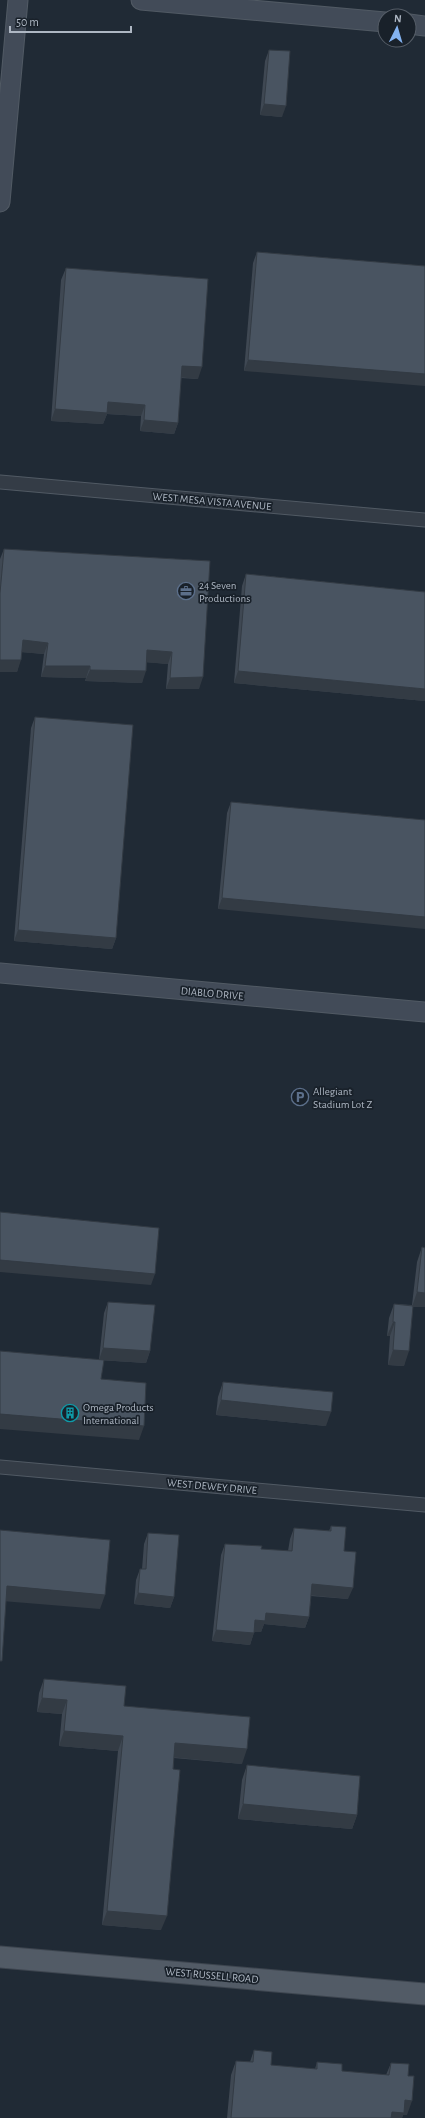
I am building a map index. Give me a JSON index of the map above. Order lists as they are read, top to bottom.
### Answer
{
  "streets": {
    "main road": ["WEST RUSSELL ROAD"],
    "street": ["WEST MESA VISTA AVENUE", "DIABLO DRIVE", "WEST DEWEY DRIVE"]
  },
  "places": {
    "office": ["24 Seven Productions"],
    "parking": ["Allegiant Stadium Lot Z"],
    "building": ["Omega Products International"]
  },
  "scale_bar": "50 m",
  "north": "top"
}
